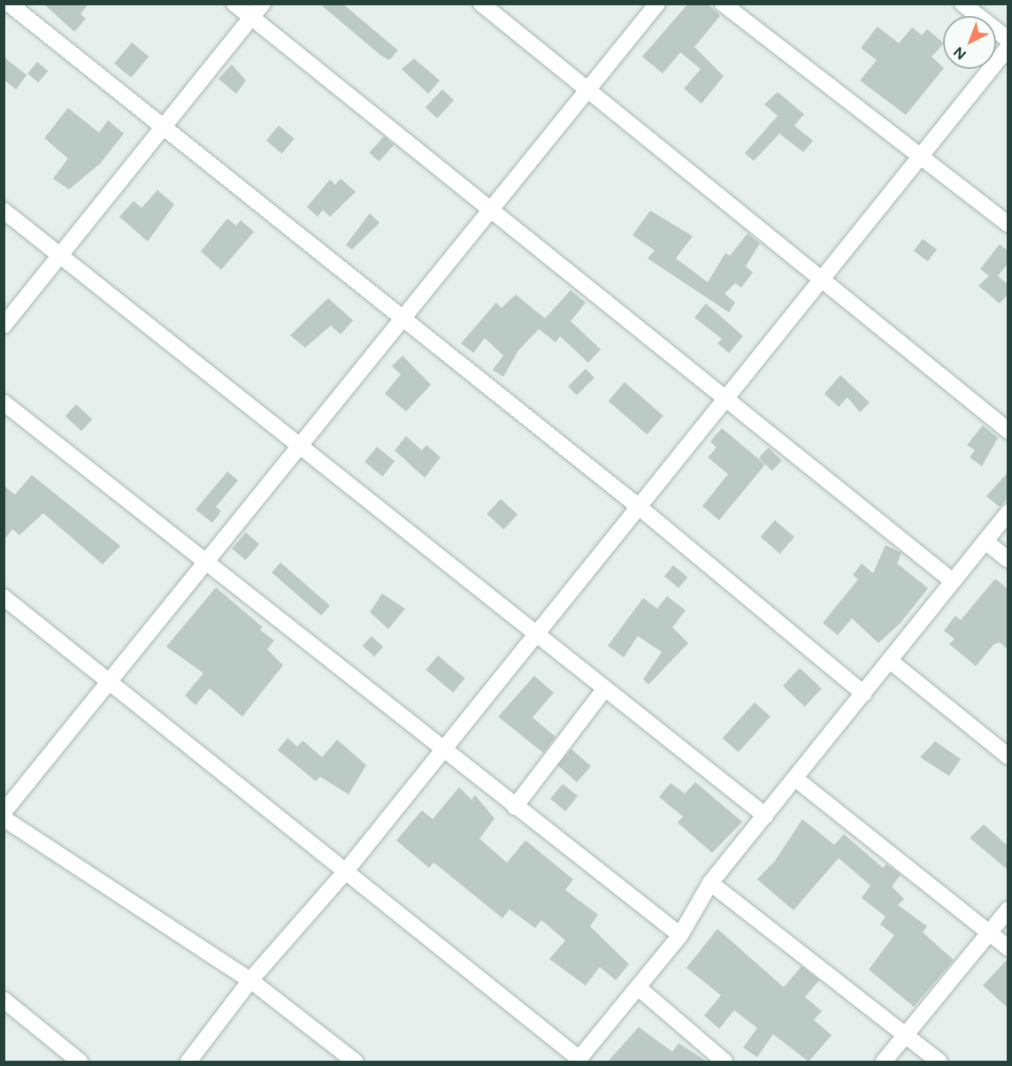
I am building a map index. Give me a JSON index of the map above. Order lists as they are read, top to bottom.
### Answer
{
  "north": "bottom left"
}
